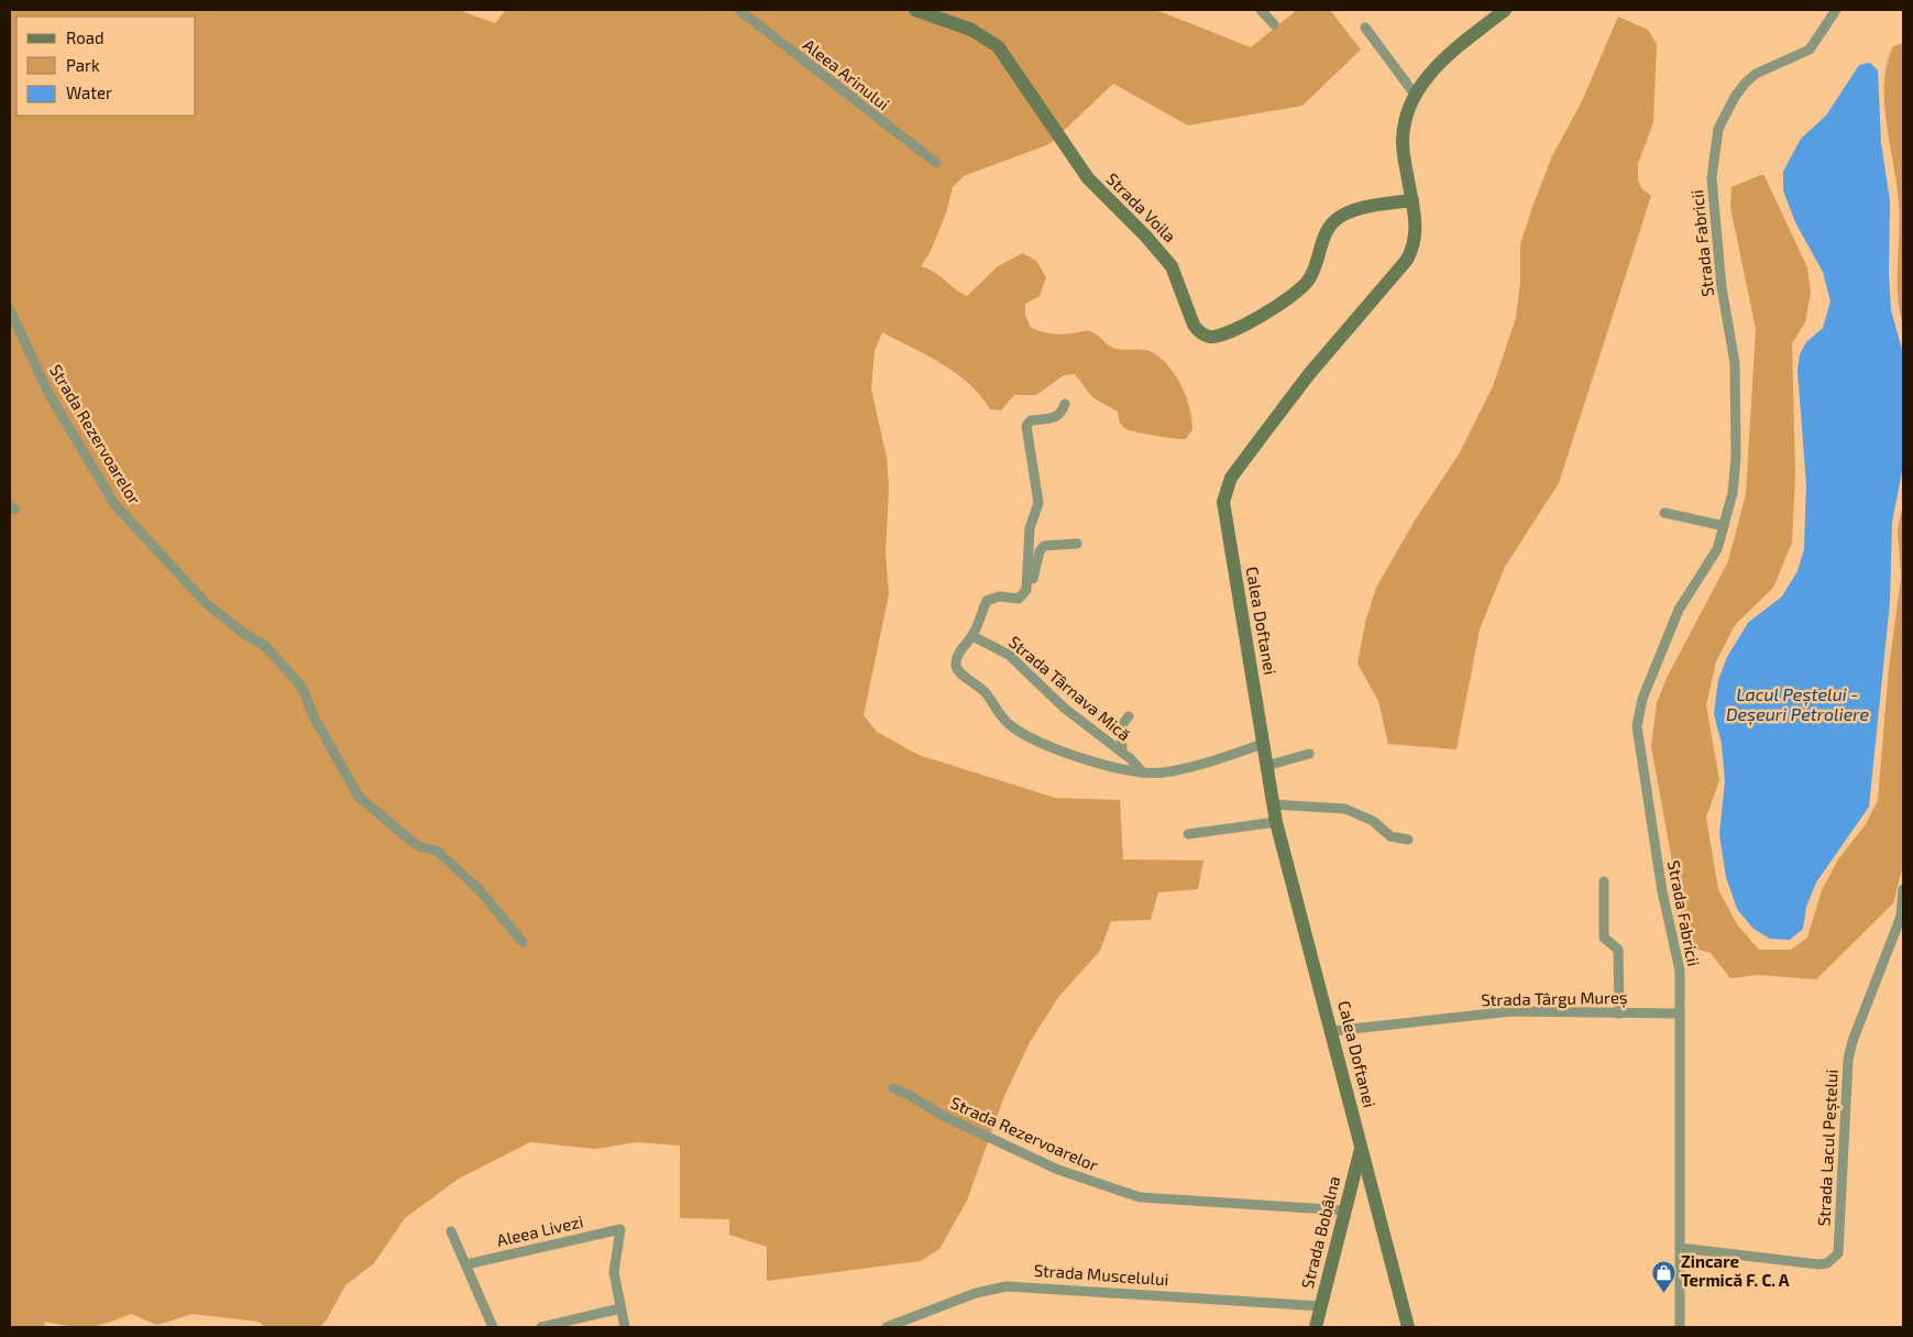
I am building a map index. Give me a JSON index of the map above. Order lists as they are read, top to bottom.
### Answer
{
  "streets": {
    "main road": ["Strada Voila", "Calea Doftanei", "Strada Bobâlna"],
    "street": [
      "Aleea Arinului",
      "Strada Fabricii",
      "Strada Rezervoarelor",
      "Strada Târnava Mică",
      "Strada Târgu Mureș",
      "Strada Lacul Peștelui",
      "Aleea Livezi",
      "Strada Muscelului"
    ]
  },
  "crossings": [
    ["Strada Voila", "Calea Doftanei"],
    ["Strada Fabricii", "Strada Târgu Mureș"],
    ["Strada Fabricii", "Strada Lacul Peștelui"],
    ["Strada Rezervoarelor", "Strada Bobâlna"],
    ["Calea Doftanei", "Strada Târgu Mureș"],
    ["Calea Doftanei", "Strada Bobâlna"],
    ["Strada Bobâlna", "Strada Muscelului"]
  ],
  "water": ["Lacul Peștelui - Deșeuri Petroliere"],
  "places": {
    "shop": ["Zincare Termică F. C. A"]
  },
  "legend": ["Road", "Park", "Water"]
}
